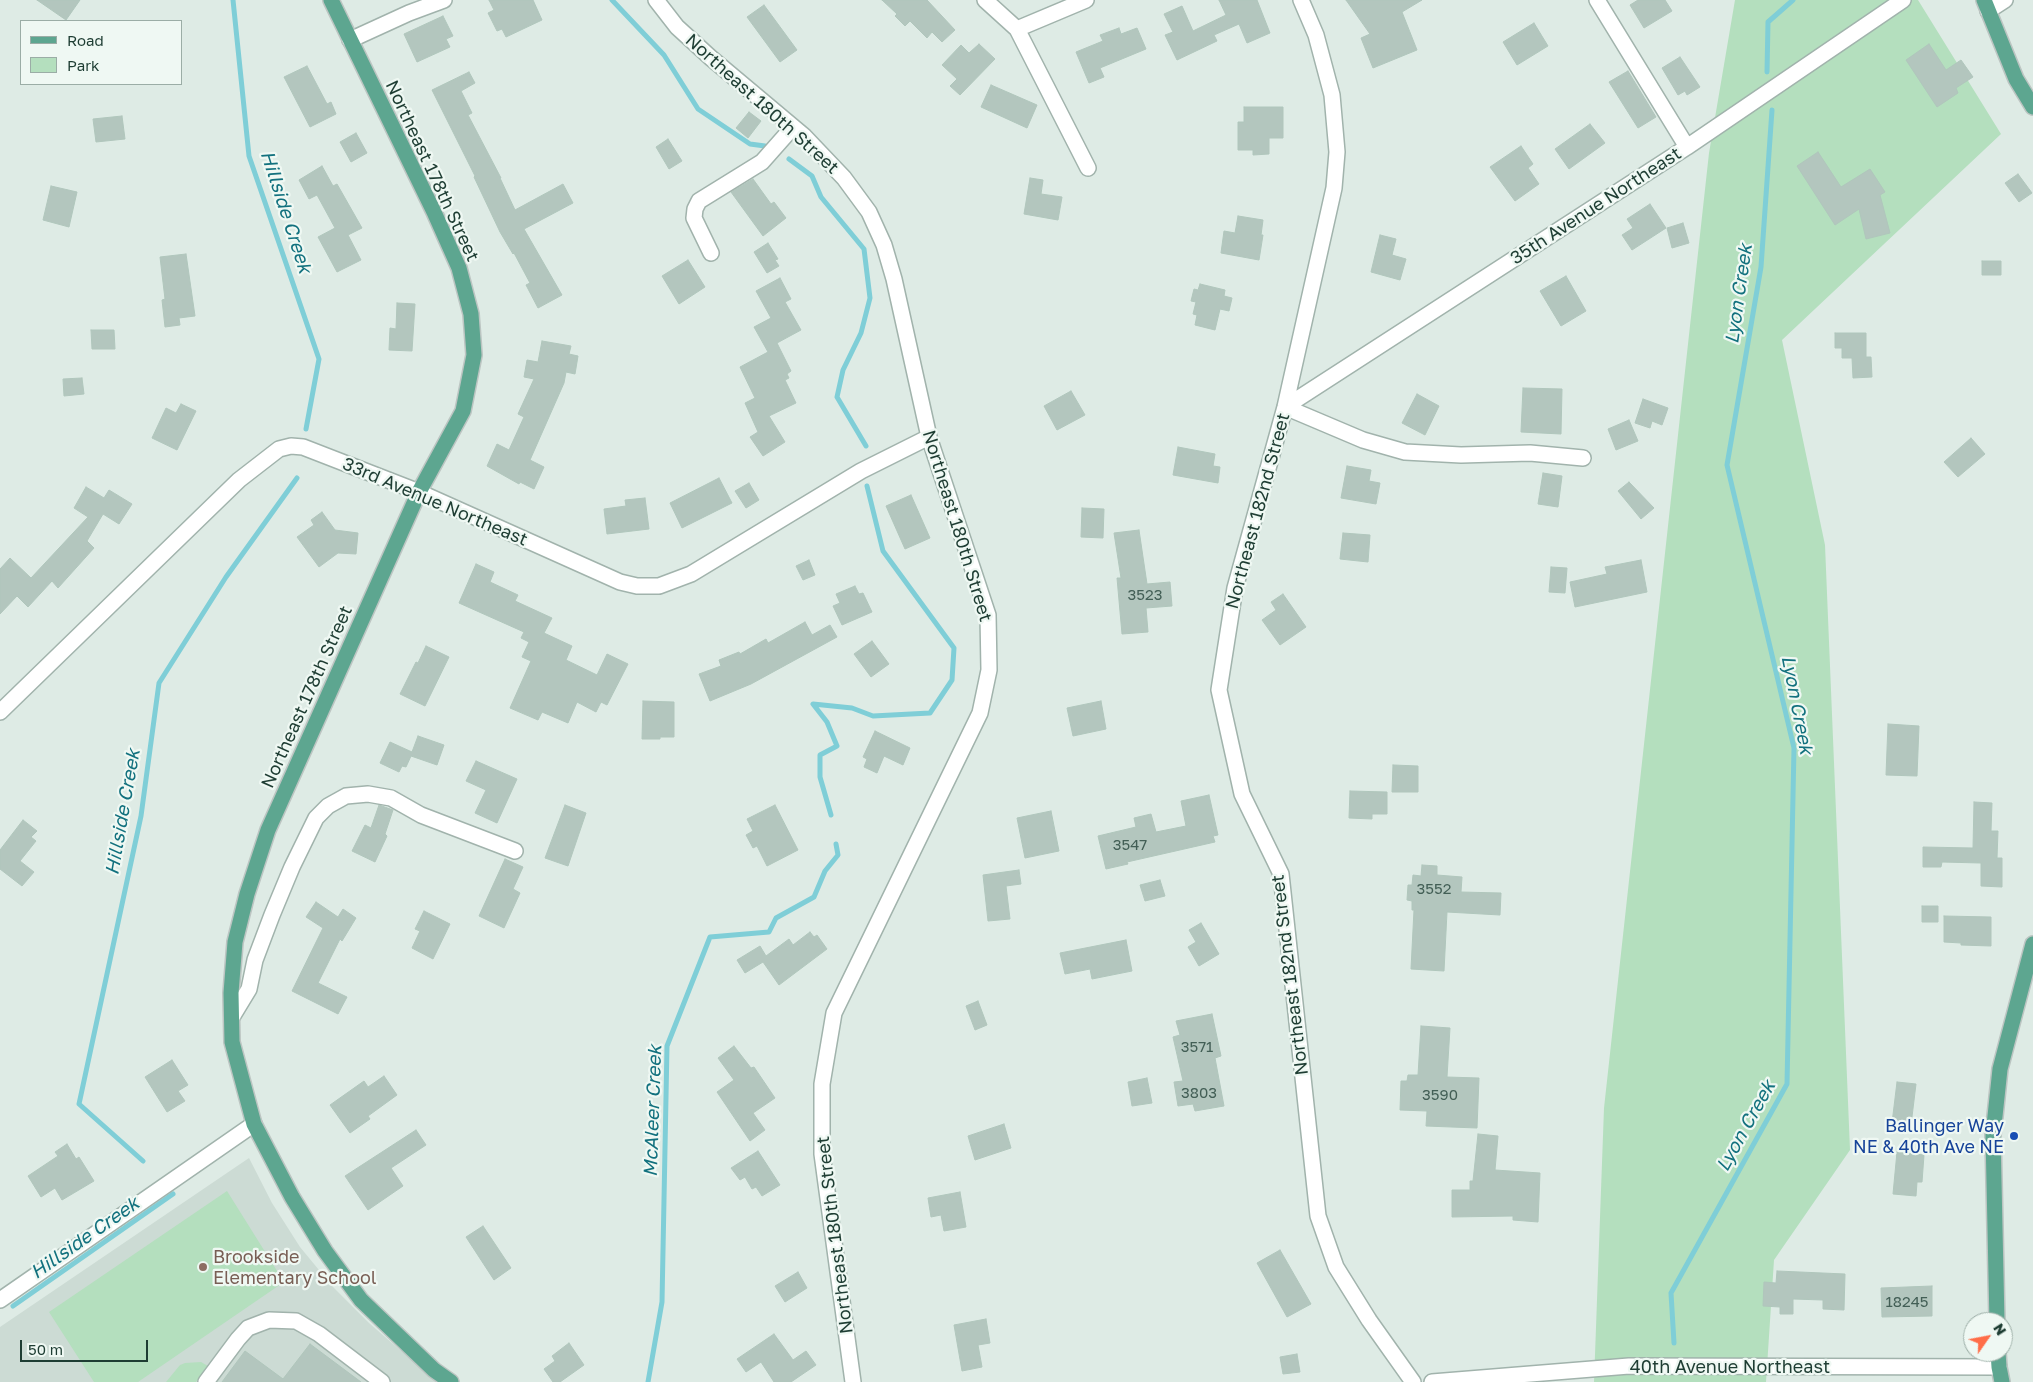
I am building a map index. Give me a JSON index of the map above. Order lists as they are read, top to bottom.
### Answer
{
  "streets": {
    "main road": ["Northeast 178th Street"],
    "street": [
      "Northeast 180th Street",
      "35th Avenue Northeast",
      "33rd Avenue Northeast",
      "Northeast 182nd Street",
      "40th Avenue Northeast"
    ]
  },
  "crossings": [
    ["Northeast 180th Street", "33rd Avenue Northeast"],
    ["Northeast 178th Street", "33rd Avenue Northeast"],
    ["35th Avenue Northeast", "Northeast 182nd Street"]
  ],
  "water": ["Hillside Creek", "Lyon Creek", "McAleer Creek"],
  "places": ["Ballinger Way NE & 40th Ave NE", "Brookside Elementary School"],
  "house_numbers": [
    "3523",
    "3547",
    "3552",
    "3571",
    "3803",
    "3590",
    "18245"
  ],
  "legend": ["Road", "Park"],
  "scale_bar": "50 m",
  "north": "top right"
}
